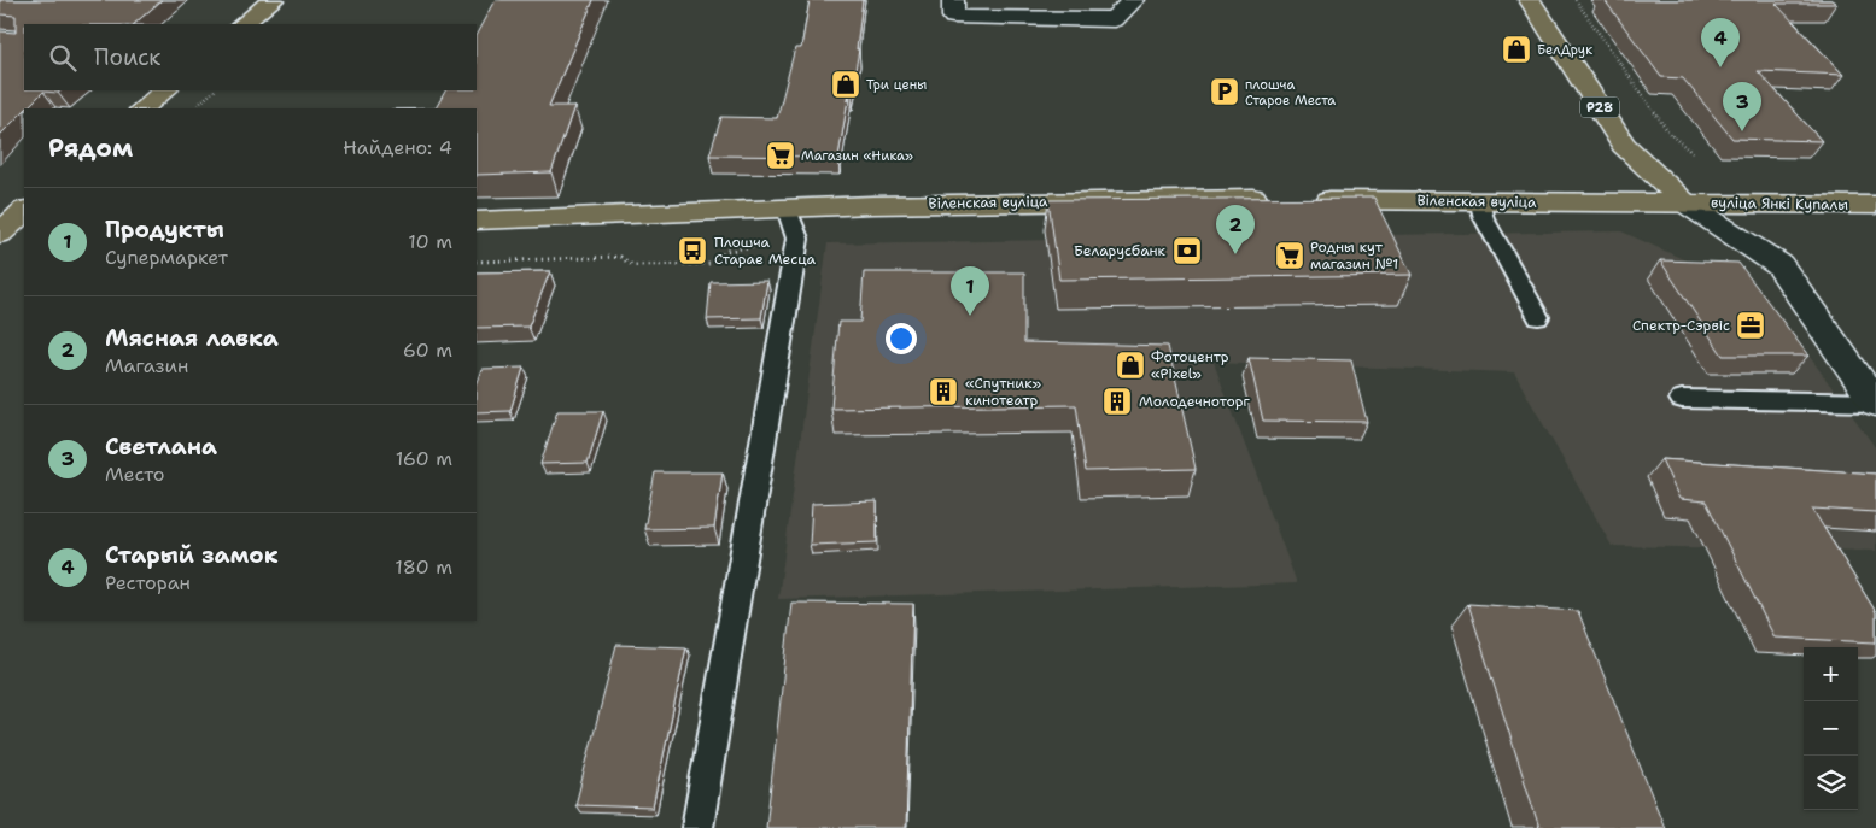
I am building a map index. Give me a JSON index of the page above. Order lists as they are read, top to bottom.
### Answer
{
  "streets": {
    "main road": ["Р28", "Віленская вуліца", "вуліца Янкі Купалы"]
  },
  "crossings": [
    ["Р28", "Віленская вуліца"],
    ["Р28", "вуліца Янкі Купалы"],
    ["Віленская вуліца", "вуліца Янкі Купалы"]
  ],
  "places": {
    "shop": ["БелДрук", "Три цены", "Фотоцентр «Pixel»"],
    "parking": ["плошча Старое Места"],
    "supermarket": ["Магазин «Ника»", "Родны кут магазин №1"],
    "bus stop": ["Плошча Старае Месца"],
    "bank": ["Беларусбанк"],
    "office": ["Спектр-Сэрвіс"],
    "building": ["«Спутник» кинотеатр", "Молодечноторг"]
  },
  "page": {
    "pins": [
      "4",
      "3",
      "2",
      "1"
    ],
    "search": "Поиск",
    "heading": ["Рядом", "Найдено: 4"],
    "list": [
      {
        "mark": "1",
        "name": "Продукты",
        "note": "Супермаркет",
        "value": "10 m"
      },
      {
        "mark": "2",
        "name": "Мясная лавка",
        "note": "Магазин",
        "value": "60 m"
      },
      {
        "mark": "3",
        "name": "Светлана",
        "note": "Место",
        "value": "160 m"
      },
      {
        "mark": "4",
        "name": "Старый замок",
        "note": "Ресторан",
        "value": "180 m"
      }
    ],
    "map_buttons": ["+", "−"]
  }
}
